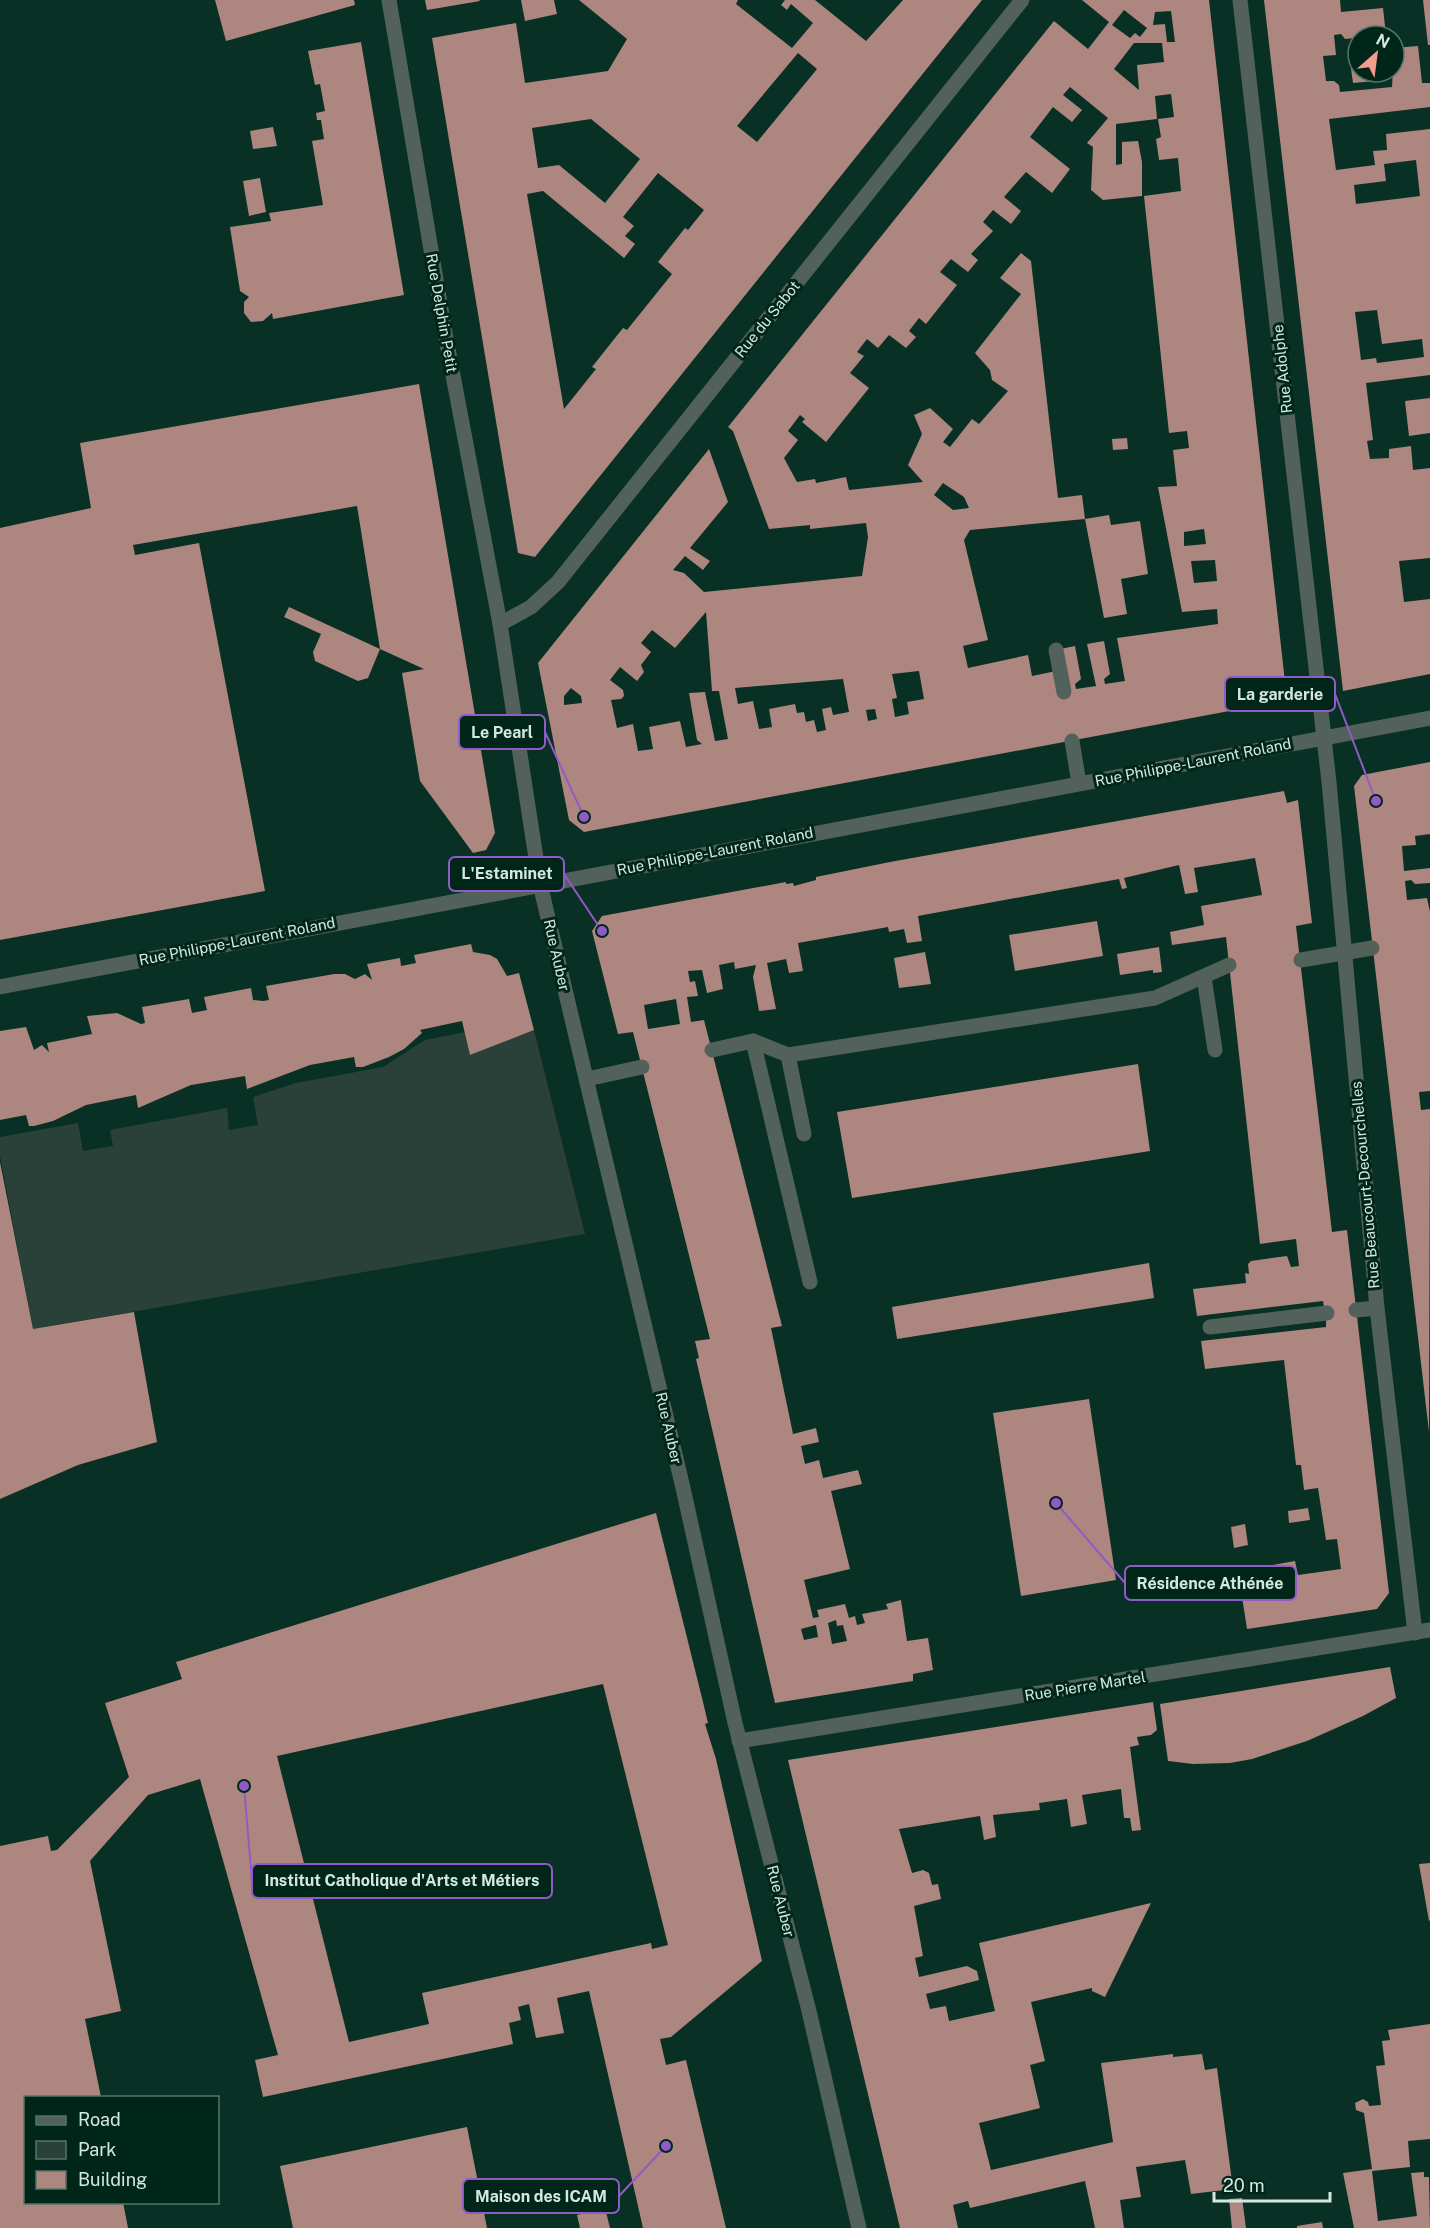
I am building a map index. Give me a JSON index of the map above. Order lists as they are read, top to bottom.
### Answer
{
  "streets": {
    "street": [
      "Rue Delphin Petit",
      "Rue du Sabot",
      "Rue Adolphe",
      "Rue Philippe-Laurent Roland",
      "Rue Auber",
      "Rue Beaucourt-Decourchelles",
      "Rue Pierre Martel"
    ]
  },
  "crossings": [
    ["Rue Delphin Petit", "Rue du Sabot"],
    ["Rue Delphin Petit", "Rue Auber"],
    ["Rue du Sabot", "Rue Auber"],
    ["Rue Adolphe", "Rue Philippe-Laurent Roland"],
    ["Rue Adolphe", "Rue Beaucourt-Decourchelles"],
    ["Rue Philippe-Laurent Roland", "Rue Auber"],
    ["Rue Philippe-Laurent Roland", "Rue Beaucourt-Decourchelles"],
    ["Rue Auber", "Rue Pierre Martel"],
    ["Rue Beaucourt-Decourchelles", "Rue Pierre Martel"]
  ],
  "places": [
    "La garderie",
    "Le Pearl",
    "L'Estaminet",
    "Résidence Athénée",
    "Institut Catholique d'Arts et Métiers",
    "Maison des ICAM"
  ],
  "legend": ["Road", "Park", "Building"],
  "scale_bar": "20 m",
  "north": "top right"
}
